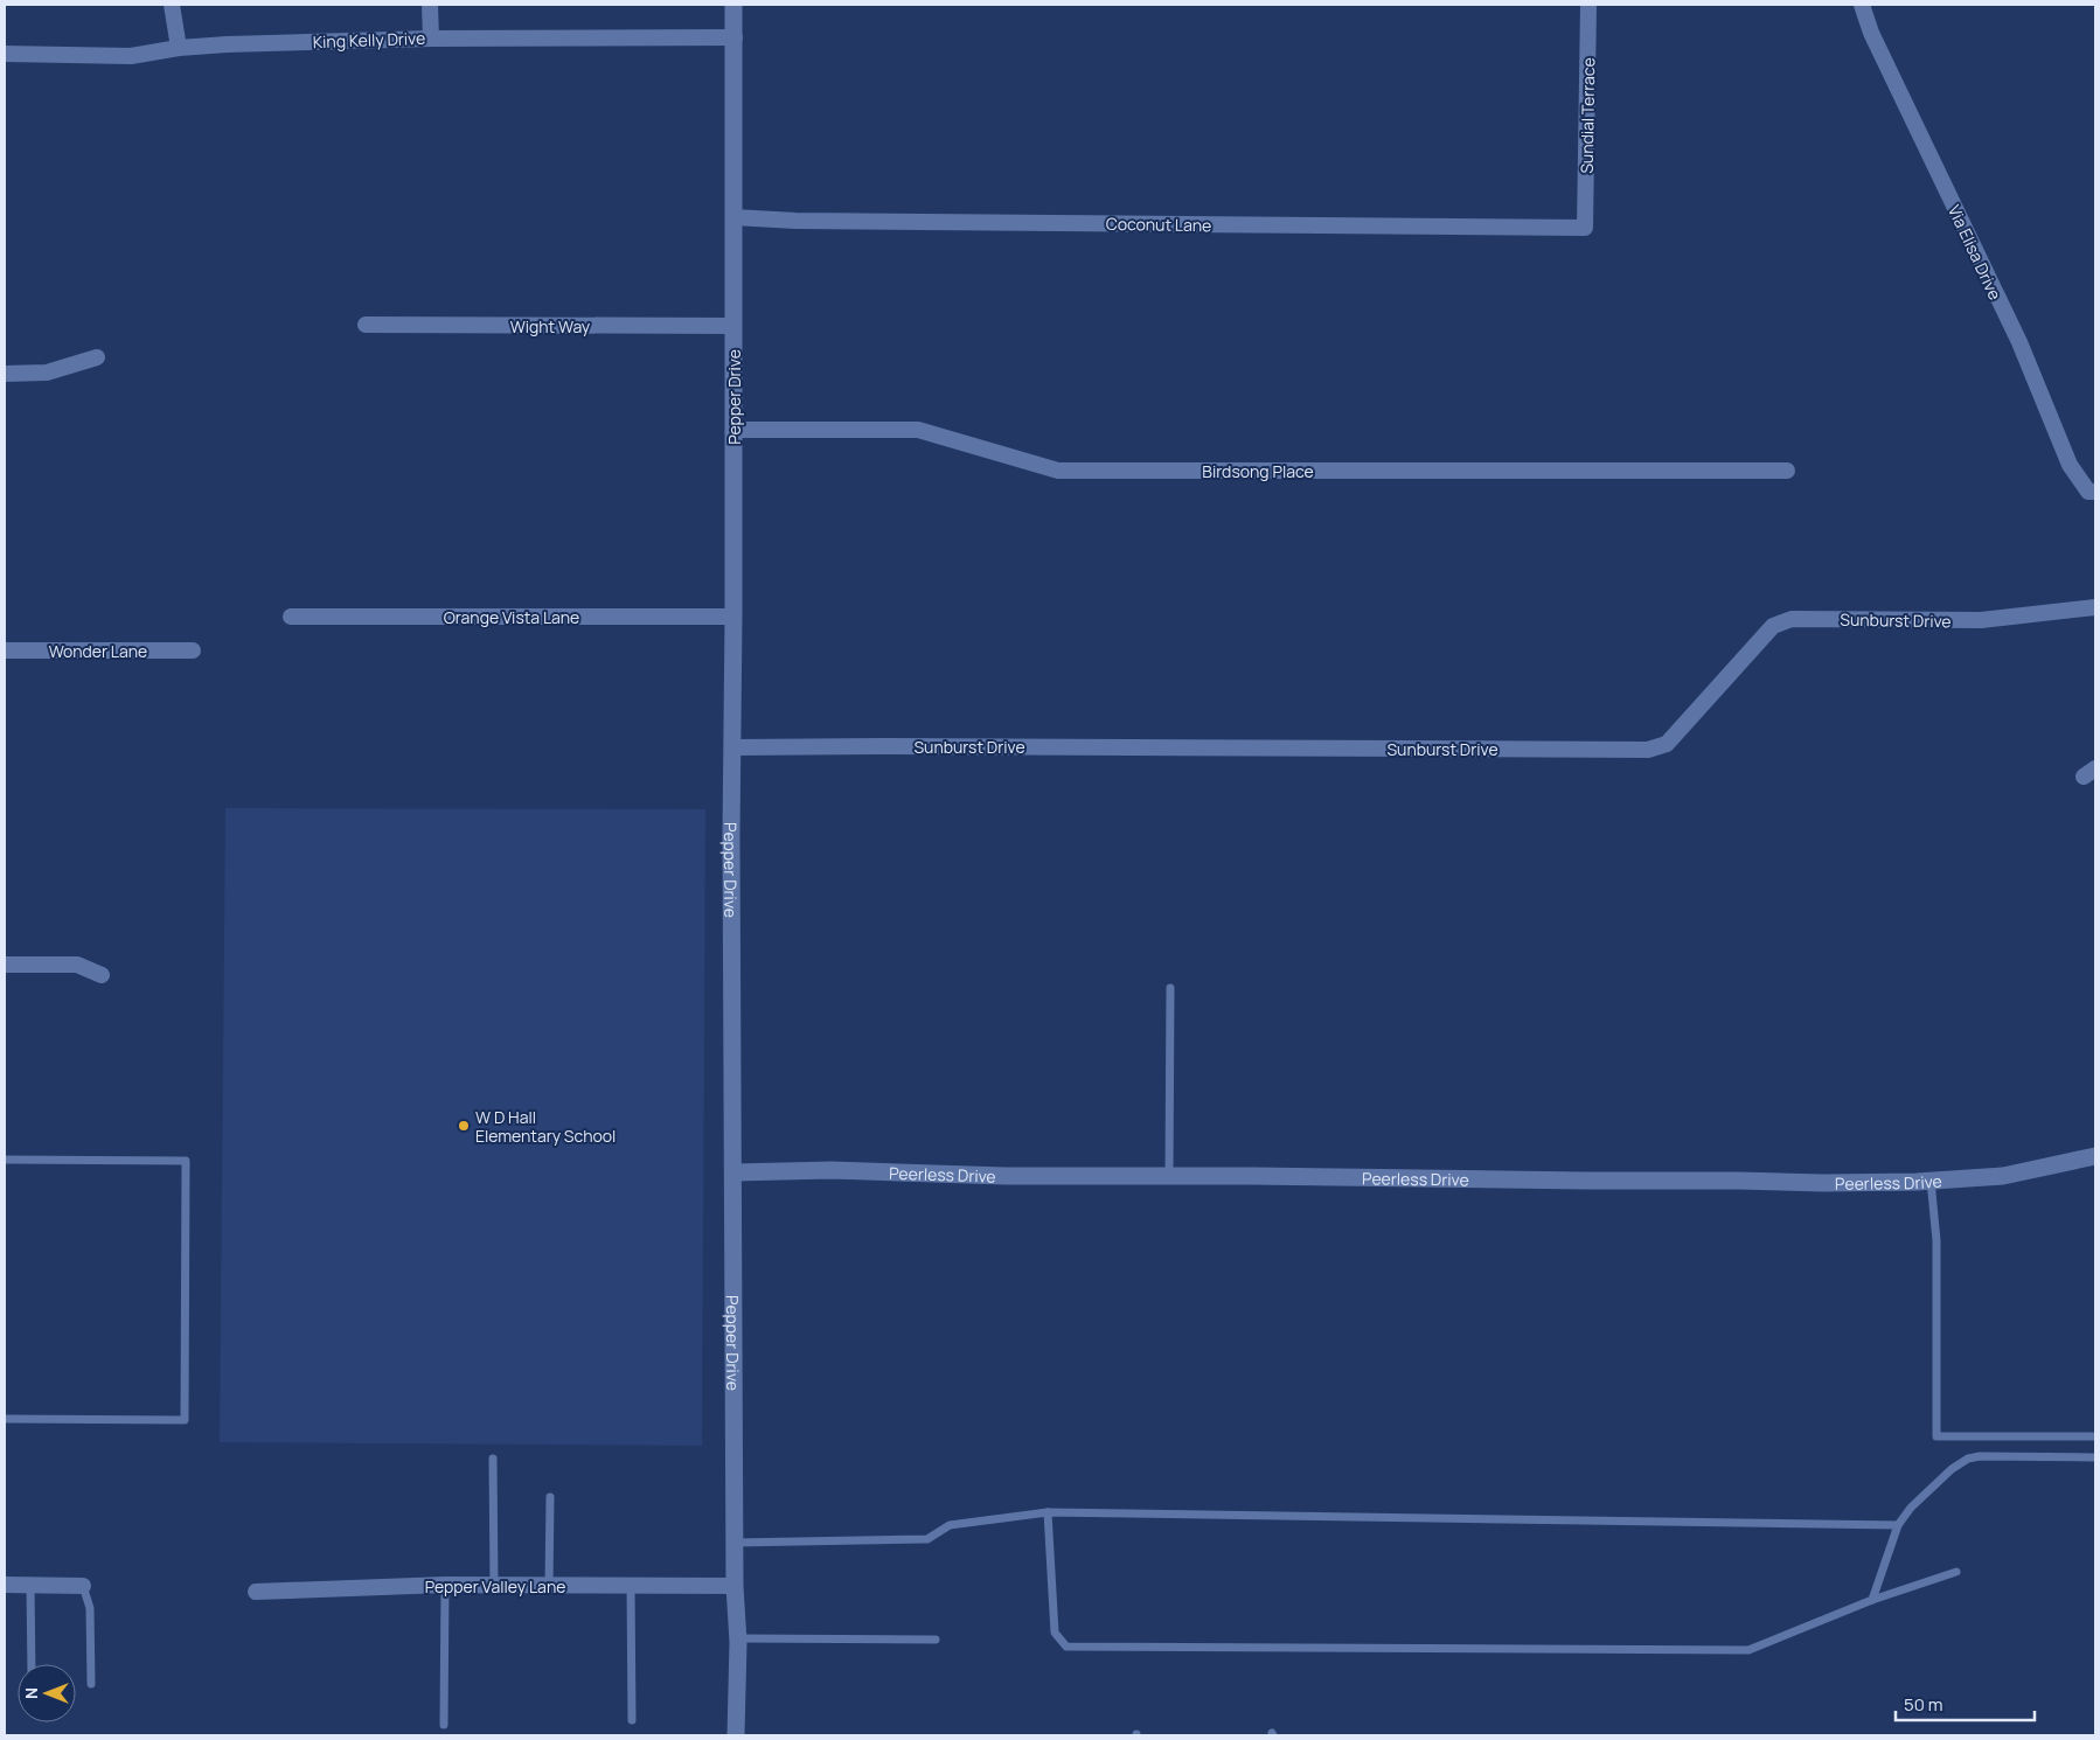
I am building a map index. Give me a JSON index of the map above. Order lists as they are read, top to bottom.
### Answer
{
  "streets": {
    "street": [
      "King Kelly Drive",
      "Sundial Terrace",
      "Coconut Lane",
      "Via Elisa Drive",
      "Wight Way",
      "Pepper Drive",
      "Birdsong Place",
      "Orange Vista Lane",
      "Sunburst Drive",
      "Wonder Lane",
      "Peerless Drive",
      "Pepper Valley Lane"
    ]
  },
  "crossings": [
    ["King Kelly Drive", "Pepper Drive"],
    ["Sundial Terrace", "Coconut Lane"],
    ["Coconut Lane", "Pepper Drive"],
    ["Wight Way", "Pepper Drive"],
    ["Pepper Drive", "Birdsong Place"],
    ["Pepper Drive", "Orange Vista Lane"],
    ["Pepper Drive", "Sunburst Drive"],
    ["Pepper Drive", "Peerless Drive"],
    ["Pepper Drive", "Pepper Valley Lane"]
  ],
  "places": ["W D Hall Elementary School"],
  "scale_bar": "50 m",
  "north": "left"
}
